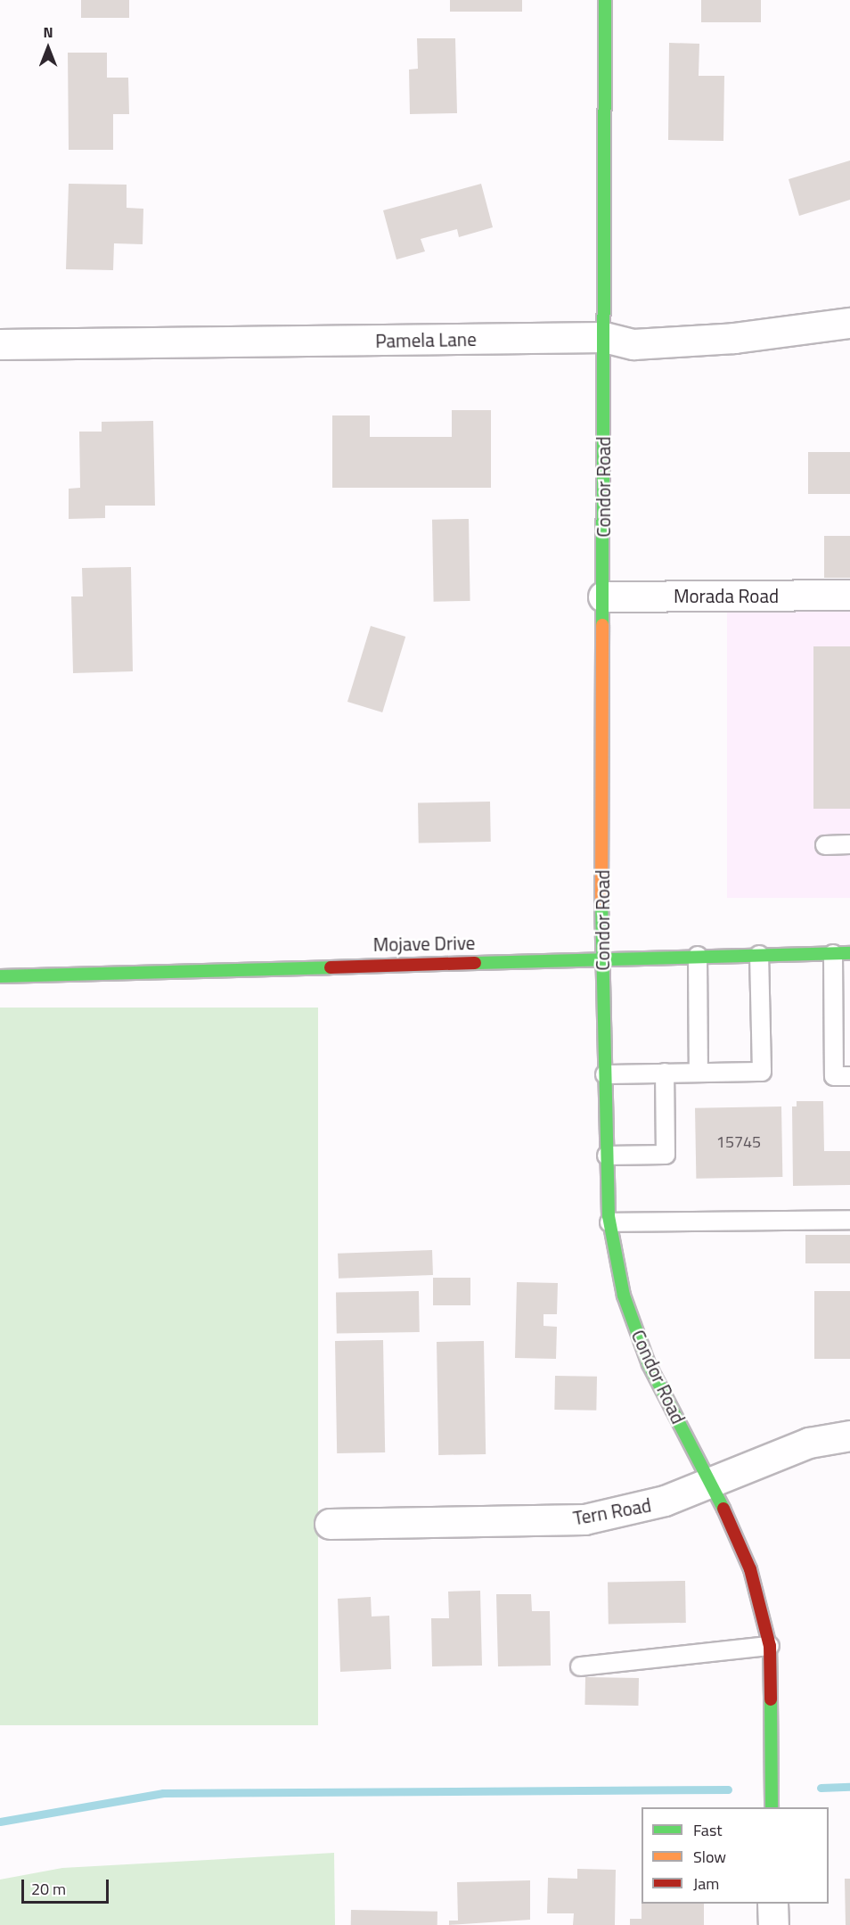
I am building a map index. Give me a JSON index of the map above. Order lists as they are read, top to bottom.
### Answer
{
  "streets": {
    "street": [
      "Pamela Lane",
      "Condor Road",
      "Morada Road",
      "Mojave Drive",
      "Tern Road"
    ]
  },
  "crossings": [
    ["Pamela Lane", "Condor Road"],
    ["Condor Road", "Morada Road"],
    ["Condor Road", "Mojave Drive"],
    ["Condor Road", "Tern Road"]
  ],
  "house_numbers": ["15745"],
  "legend": ["Fast", "Slow", "Jam"],
  "scale_bar": "20 m",
  "north": "top"
}
